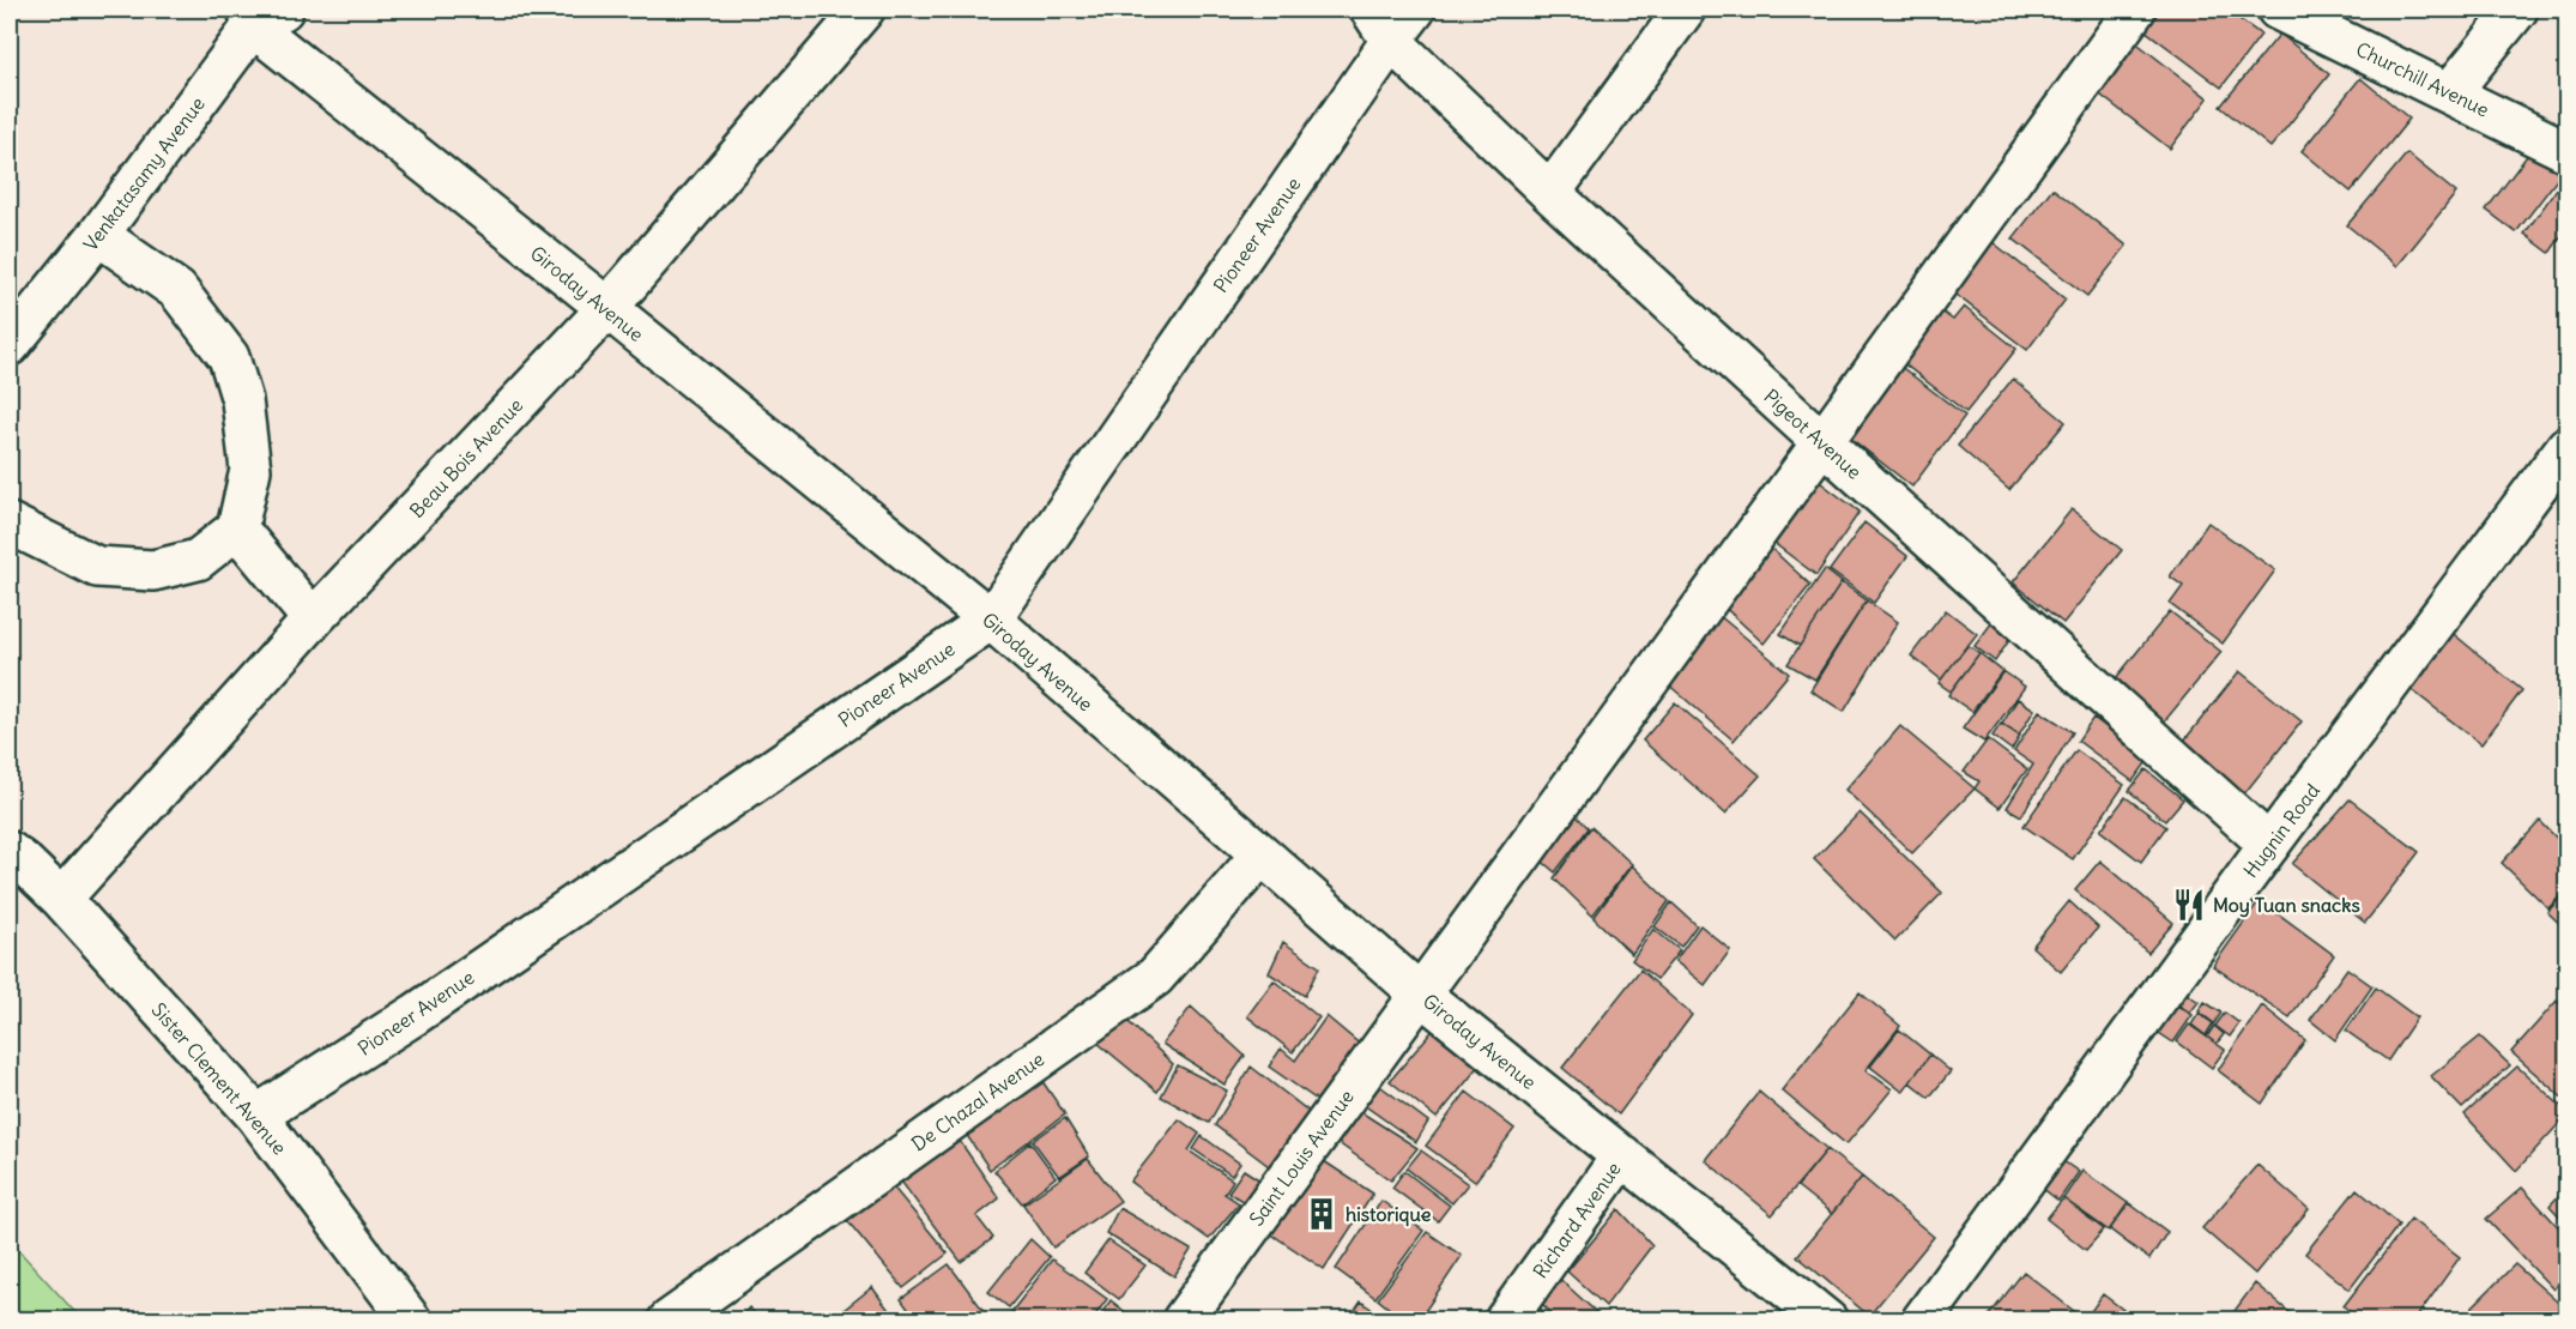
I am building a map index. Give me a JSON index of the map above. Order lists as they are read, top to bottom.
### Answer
{
  "streets": {
    "street": [
      "Churchill Avenue",
      "Venkatasamy Avenue",
      "Pioneer Avenue",
      "Giroday Avenue",
      "Pigeot Avenue",
      "Beau Bois Avenue",
      "Hugnin Road",
      "Sister Clement Avenue",
      "De Chazal Avenue",
      "Saint Louis Avenue",
      "Richard Avenue"
    ]
  },
  "crossings": [
    ["Venkatasamy Avenue", "Giroday Avenue"],
    ["Pioneer Avenue", "Giroday Avenue"],
    ["Pioneer Avenue", "Pigeot Avenue"],
    ["Pioneer Avenue", "Sister Clement Avenue"],
    ["Giroday Avenue", "Beau Bois Avenue"],
    ["Giroday Avenue", "De Chazal Avenue"],
    ["Giroday Avenue", "Saint Louis Avenue"],
    ["Giroday Avenue", "Richard Avenue"],
    ["Pigeot Avenue", "Hugnin Road"],
    ["Pigeot Avenue", "Saint Louis Avenue"],
    ["Beau Bois Avenue", "Sister Clement Avenue"]
  ],
  "places": {
    "restaurant": ["Moy Tuan snacks"],
    "building": ["historique"]
  }
}
